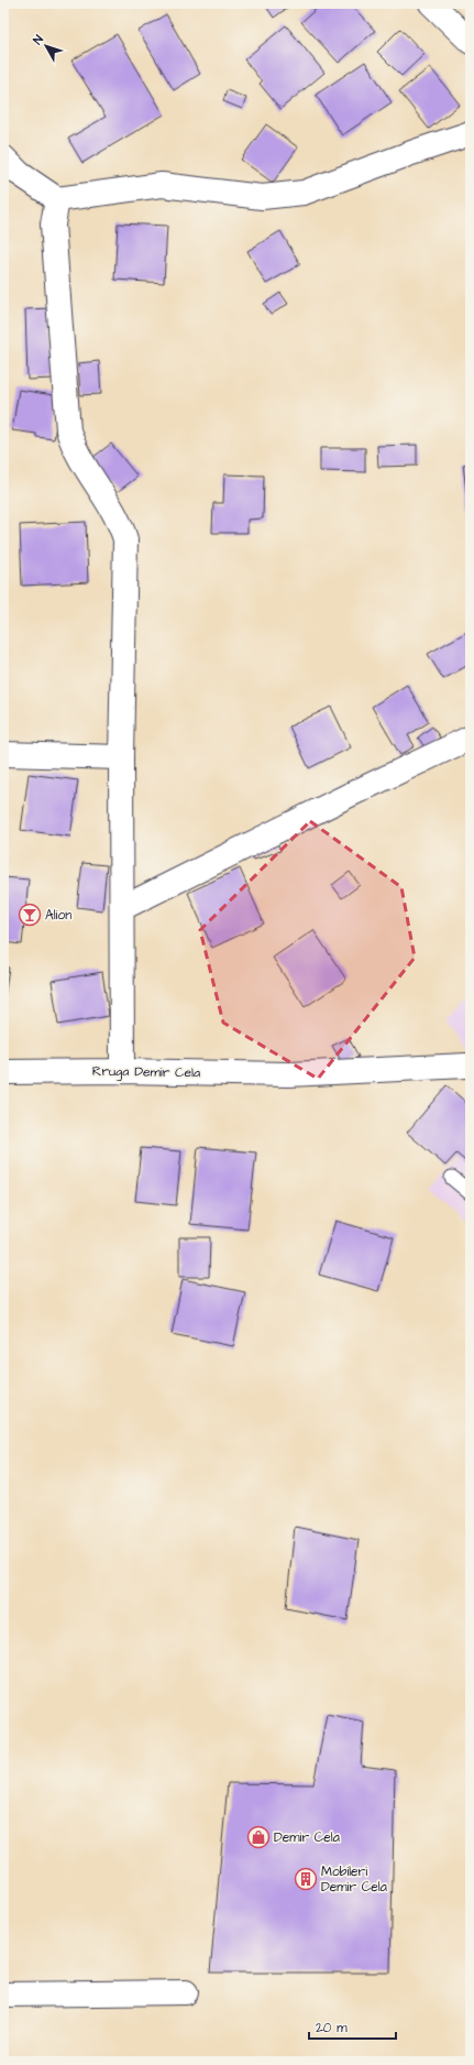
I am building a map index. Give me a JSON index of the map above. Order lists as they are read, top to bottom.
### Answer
{
  "streets": {
    "street": ["Rruga Demir Cela"]
  },
  "places": {
    "bar": ["Alion"],
    "shop": ["Demir Cela"],
    "building": ["Mobileri Demir Cela"]
  },
  "scale_bar": "20 m",
  "north": "top left"
}
